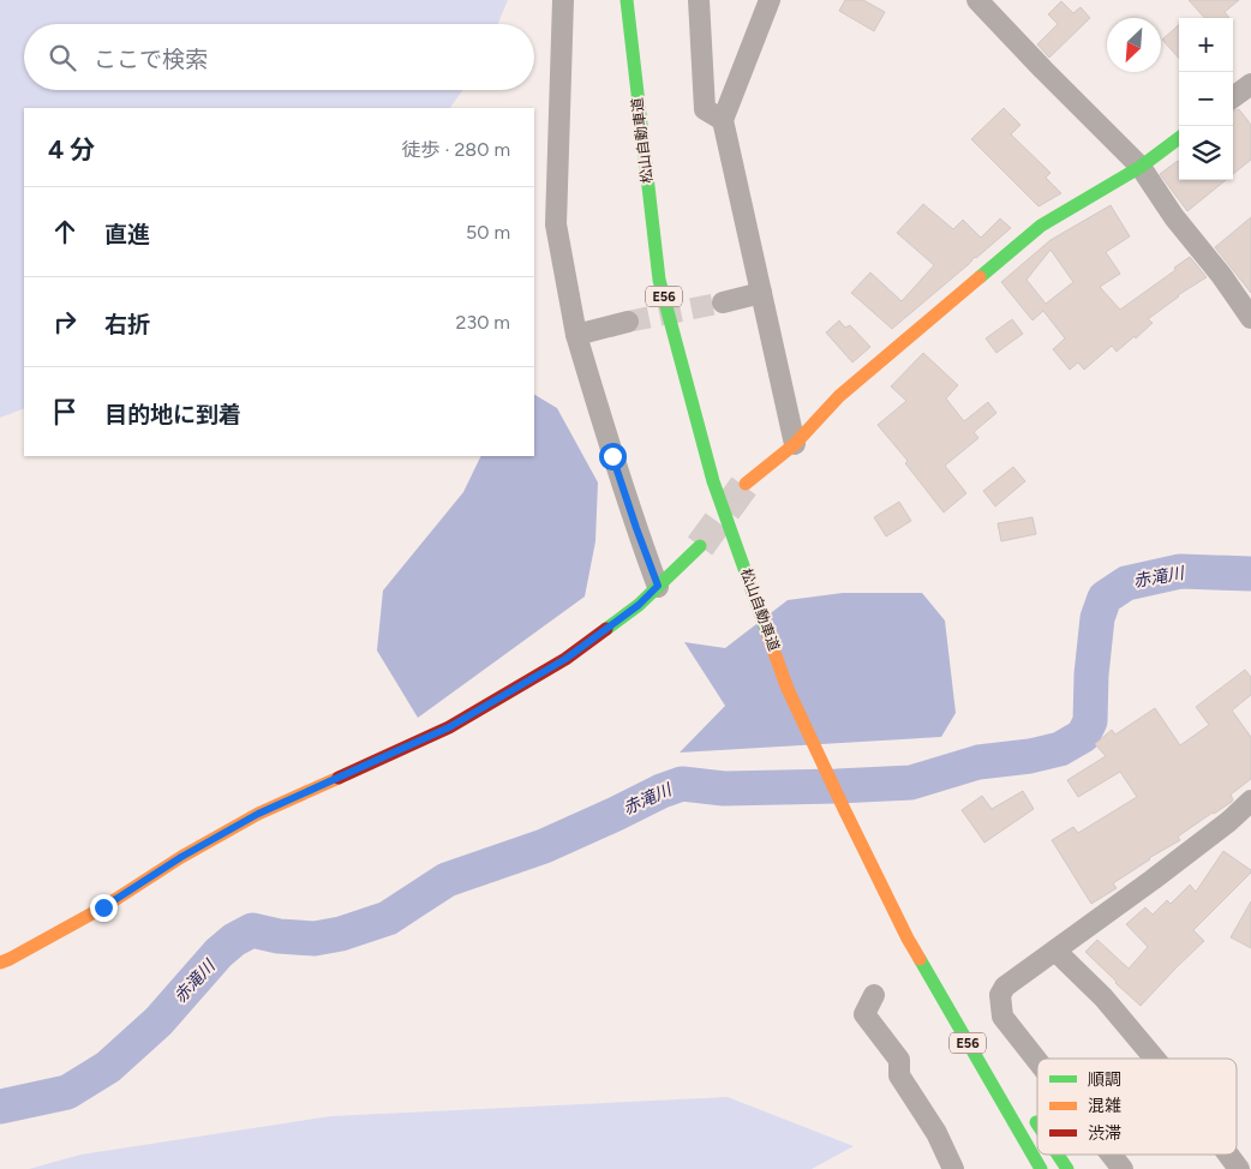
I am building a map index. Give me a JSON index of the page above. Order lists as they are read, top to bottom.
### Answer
{
  "streets": {
    "main road": ["松山自動車道", "E56"]
  },
  "water": ["赤滝川"],
  "legend": ["順調", "混雑", "渋滞"],
  "north": "bottom left",
  "page": {
    "map_buttons": ["+", "−"],
    "search": "ここで検索",
    "heading": ["4 分", "徒歩 · 280 m"],
    "list": [
      ["直進", "50 m"],
      ["右折", "230 m"],
      "目的地に到着"
    ]
  }
}
